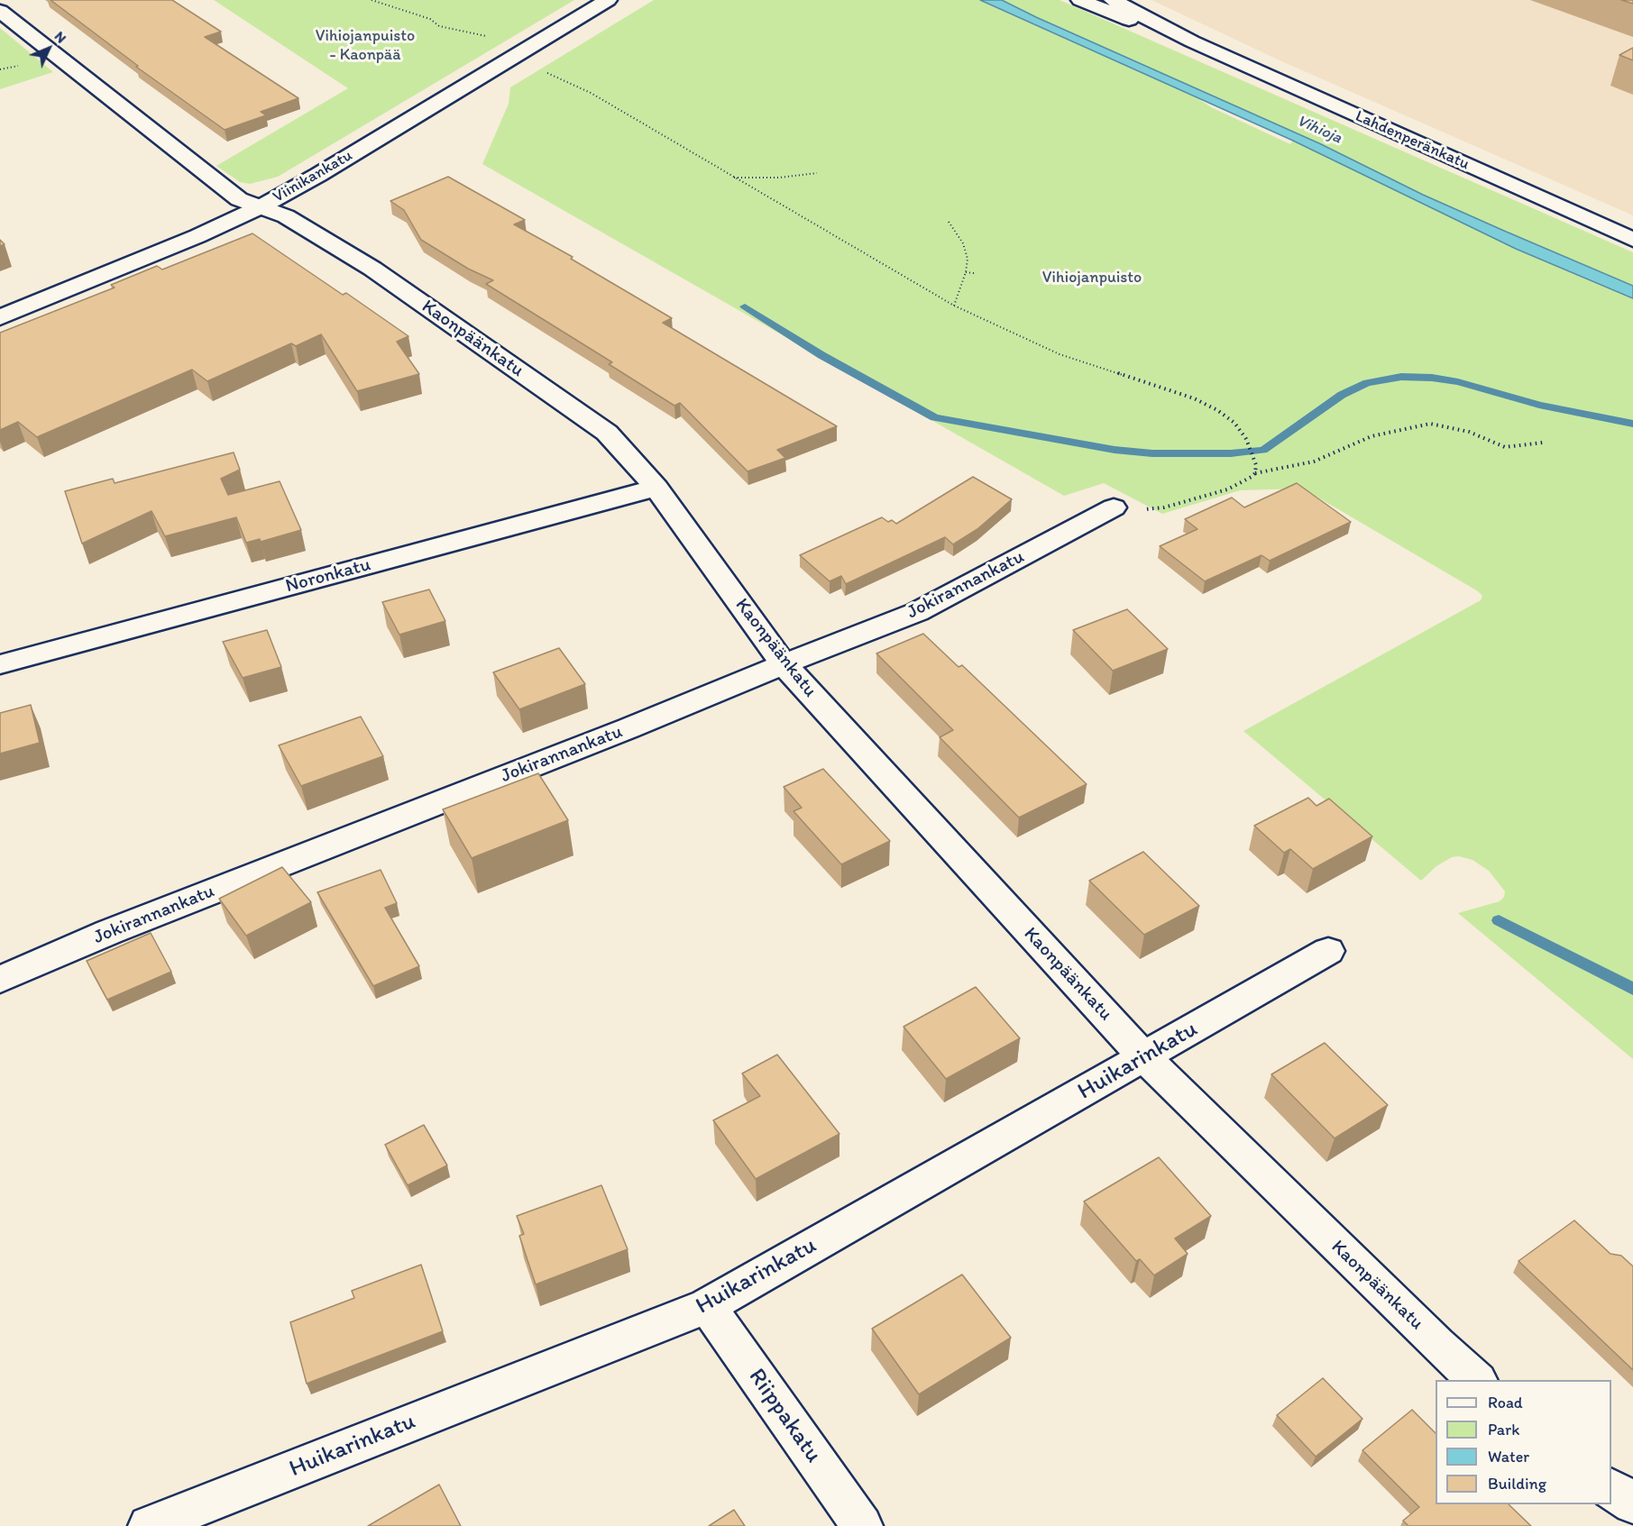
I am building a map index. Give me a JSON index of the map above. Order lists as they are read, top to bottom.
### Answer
{
  "streets": {
    "street": [
      "Lahdenperänkatu",
      "Viinikankatu",
      "Kaonpäänkatu",
      "Noronkatu",
      "Jokirannankatu",
      "Huikarinkatu",
      "Riippakatu"
    ]
  },
  "crossings": [
    ["Viinikankatu", "Kaonpäänkatu"],
    ["Kaonpäänkatu", "Noronkatu"],
    ["Kaonpäänkatu", "Jokirannankatu"],
    ["Kaonpäänkatu", "Huikarinkatu"],
    ["Huikarinkatu", "Riippakatu"]
  ],
  "water": ["Vihioja"],
  "parks": ["Vihiojanpuisto - Kaonpää", "Vihiojanpuisto"],
  "legend": [
    "Road",
    "Park",
    "Water",
    "Building"
  ],
  "north": "top right"
}
